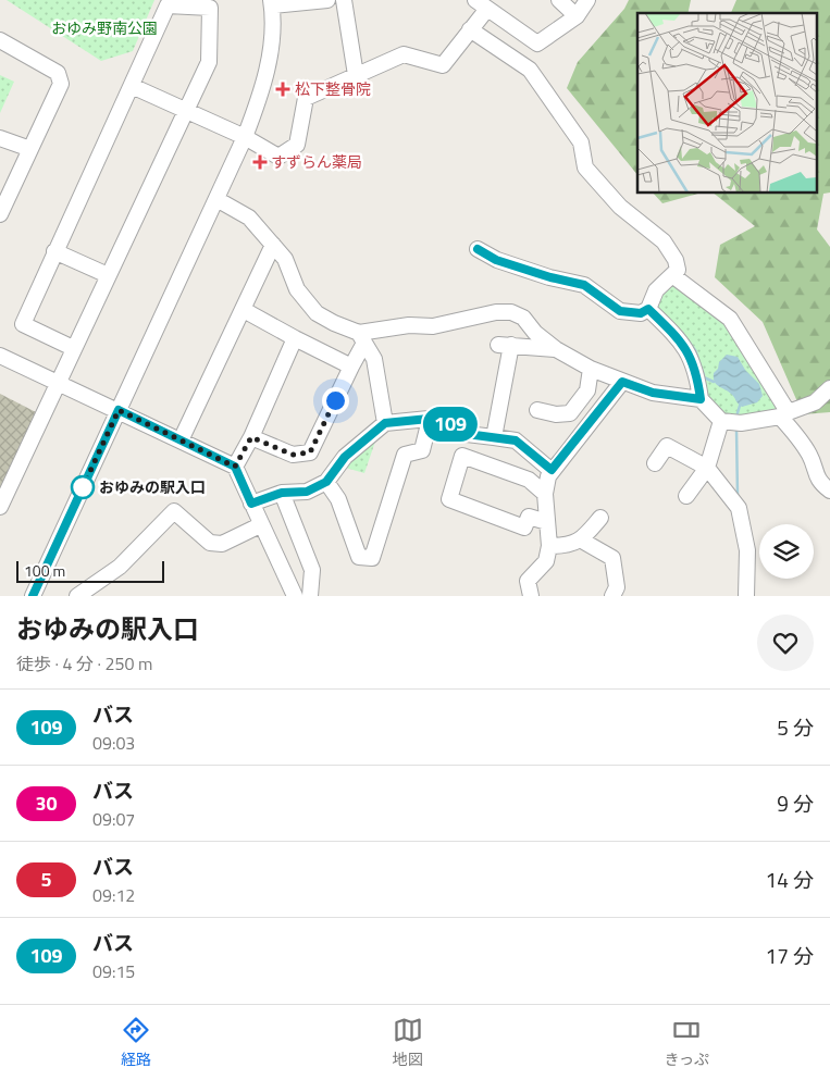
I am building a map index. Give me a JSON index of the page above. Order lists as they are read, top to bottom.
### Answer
{
  "parks": ["おゆみ野南公園"],
  "places": {
    "health": ["松下整骨院", "すずらん薬局"],
    "other": ["おゆみの駅入口"]
  },
  "lines": ["bus line 109"],
  "scale_bar": "100 m",
  "page": {
    "on_map": "109",
    "scale": "100 m",
    "heading": ["おゆみの駅入口", "徒歩 · 4 分 · 250 m"],
    "list": [
      {
        "mark": "109",
        "name": "バス",
        "note": "09:03",
        "value": "5 分"
      },
      {
        "mark": "30",
        "name": "バス",
        "note": "09:07",
        "value": "9 分"
      },
      {
        "mark": "5",
        "name": "バス",
        "note": "09:12",
        "value": "14 分"
      },
      {
        "mark": "109",
        "name": "バス",
        "note": "09:15",
        "value": "17 分"
      }
    ],
    "tabs": ["経路", "地図", "きっぷ"]
  }
}
